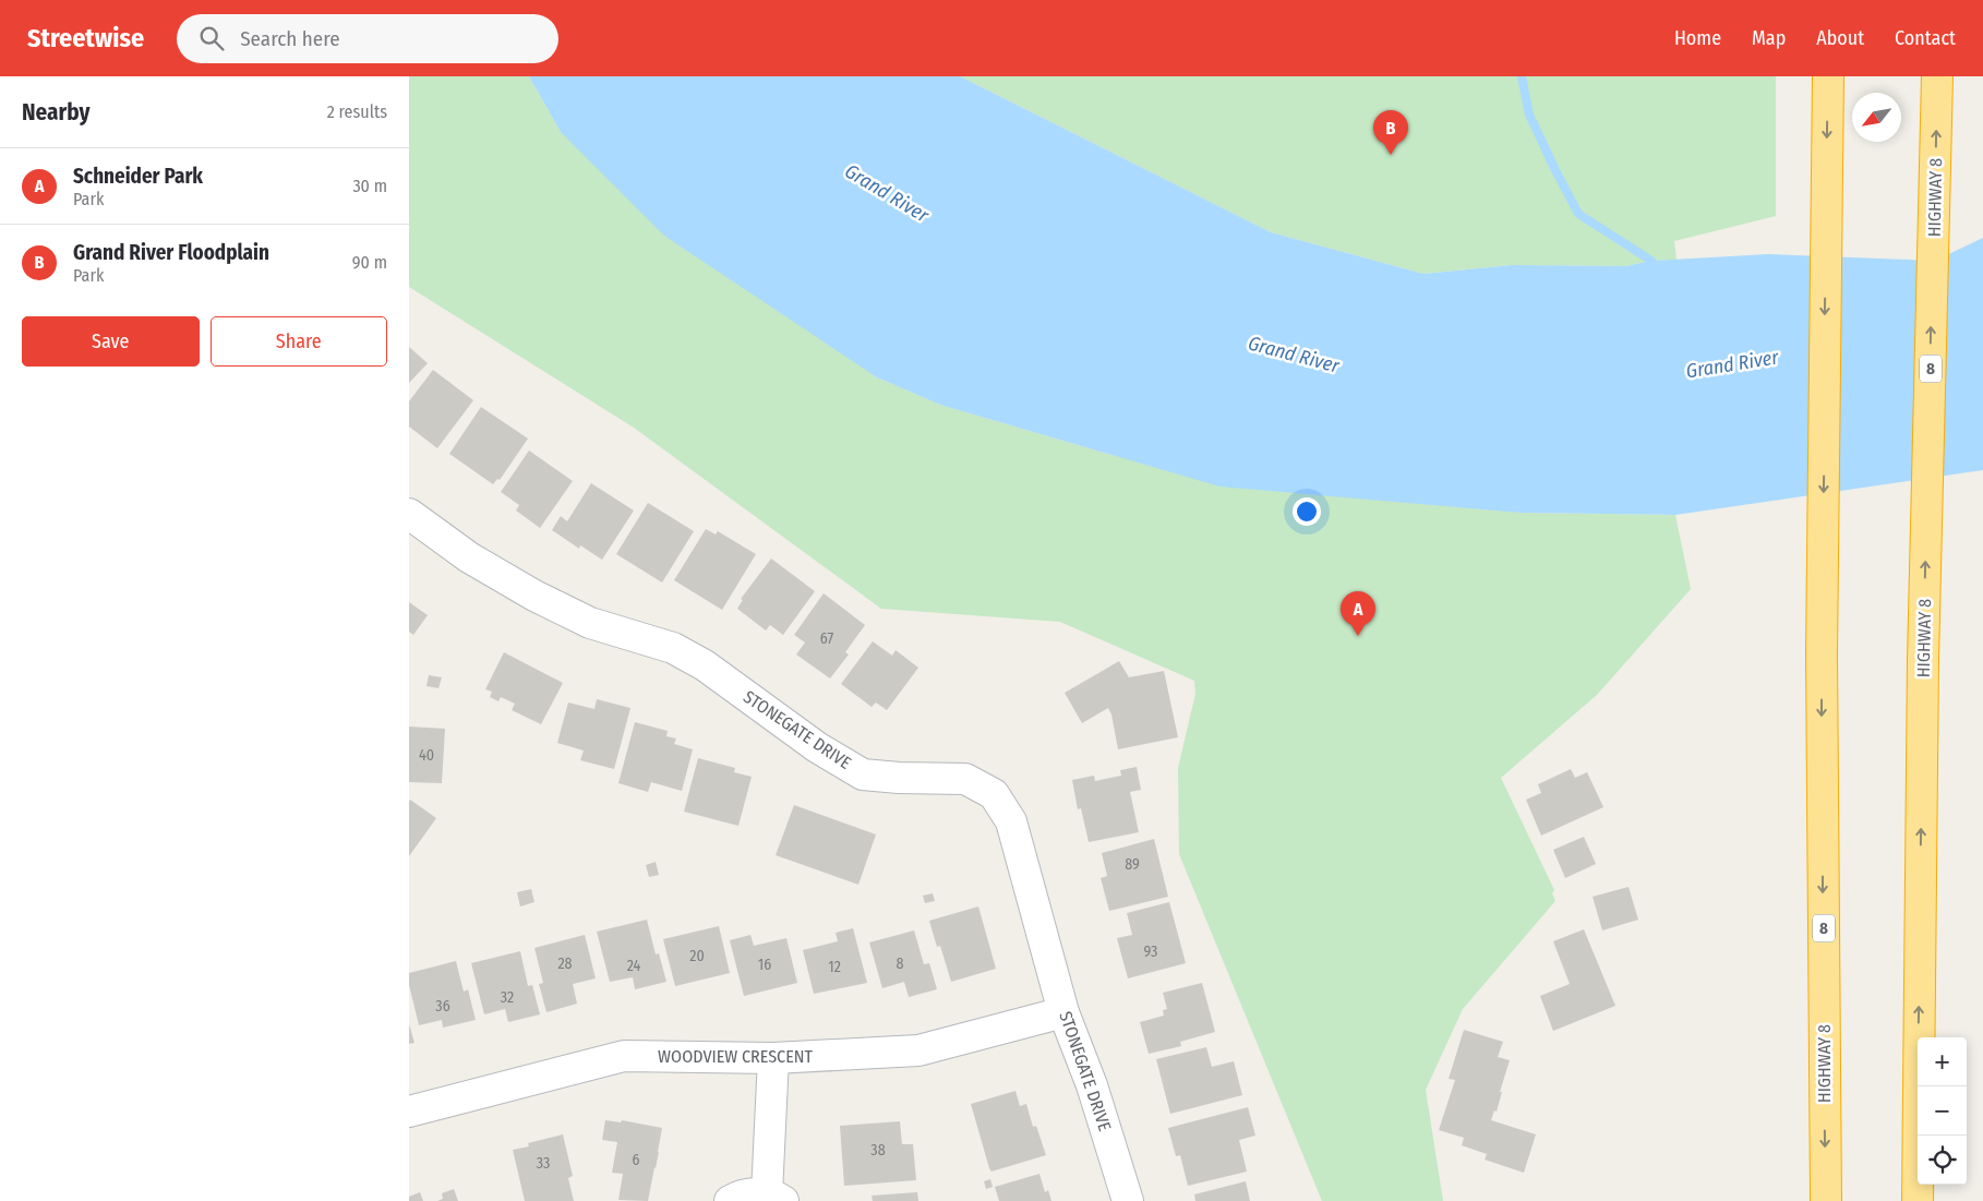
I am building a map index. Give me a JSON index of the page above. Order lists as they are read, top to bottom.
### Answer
{
  "streets": {
    "highway": ["HIGHWAY 8", "8"],
    "street": ["STONEGATE DRIVE", "WOODVIEW CRESCENT"]
  },
  "crossings": [
    ["STONEGATE DRIVE", "WOODVIEW CRESCENT"]
  ],
  "water": ["Grand River"],
  "house_numbers": [
    "67",
    "40",
    "89",
    "93",
    "20",
    "28",
    "8",
    "16",
    "24",
    "12",
    "32",
    "36",
    "38",
    "6",
    "33"
  ],
  "north": "bottom left",
  "page": {
    "header": "Streetwise",
    "search": "Search here",
    "nav": [
      "Home",
      "Map",
      "About",
      "Contact"
    ],
    "heading": ["Nearby", "2 results"],
    "pins": ["B", "A"],
    "list": [
      {
        "mark": "A",
        "name": "Schneider Park",
        "note": "Park",
        "value": "30 m"
      },
      {
        "mark": "B",
        "name": "Grand River Floodplain",
        "note": "Park",
        "value": "90 m"
      }
    ],
    "buttons": ["Save", "Share"],
    "map_buttons": ["+", "−"]
  }
}
